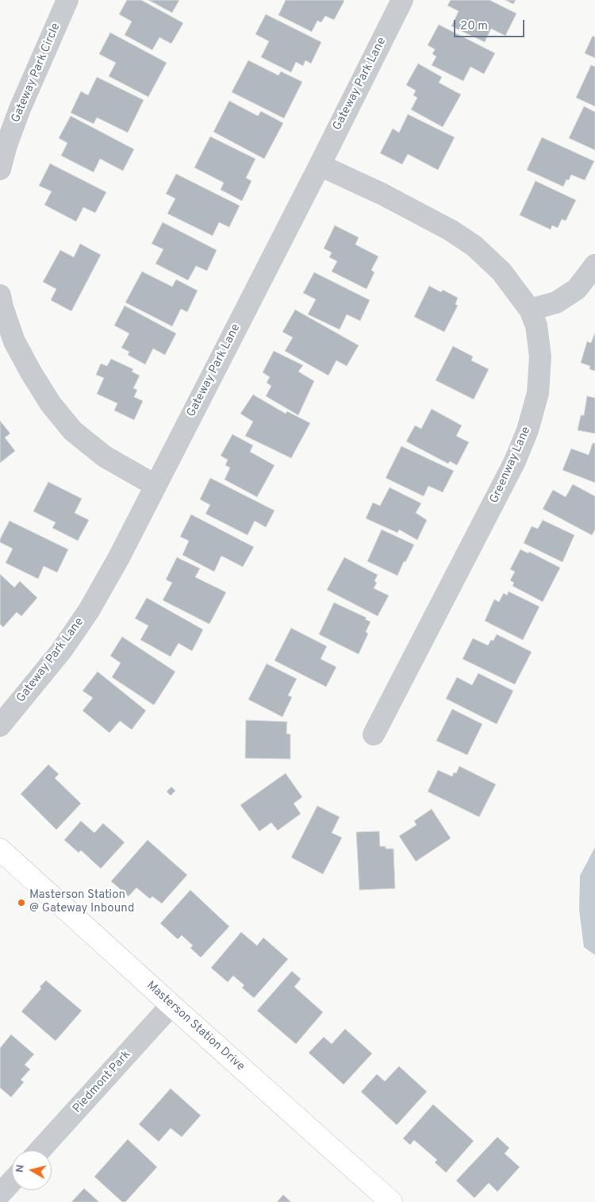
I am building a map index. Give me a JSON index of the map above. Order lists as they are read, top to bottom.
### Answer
{
  "streets": {
    "street": [
      "Gateway Park Circle",
      "Gateway Park Lane",
      "Greenway Lane",
      "Masterson Station Drive",
      "Piedmont Park"
    ]
  },
  "crossings": [
    ["Gateway Park Lane", "Greenway Lane"],
    ["Masterson Station Drive", "Piedmont Park"]
  ],
  "places": ["Masterson Station @ Gateway Inbound"],
  "scale_bar": "20 m",
  "north": "left"
}
